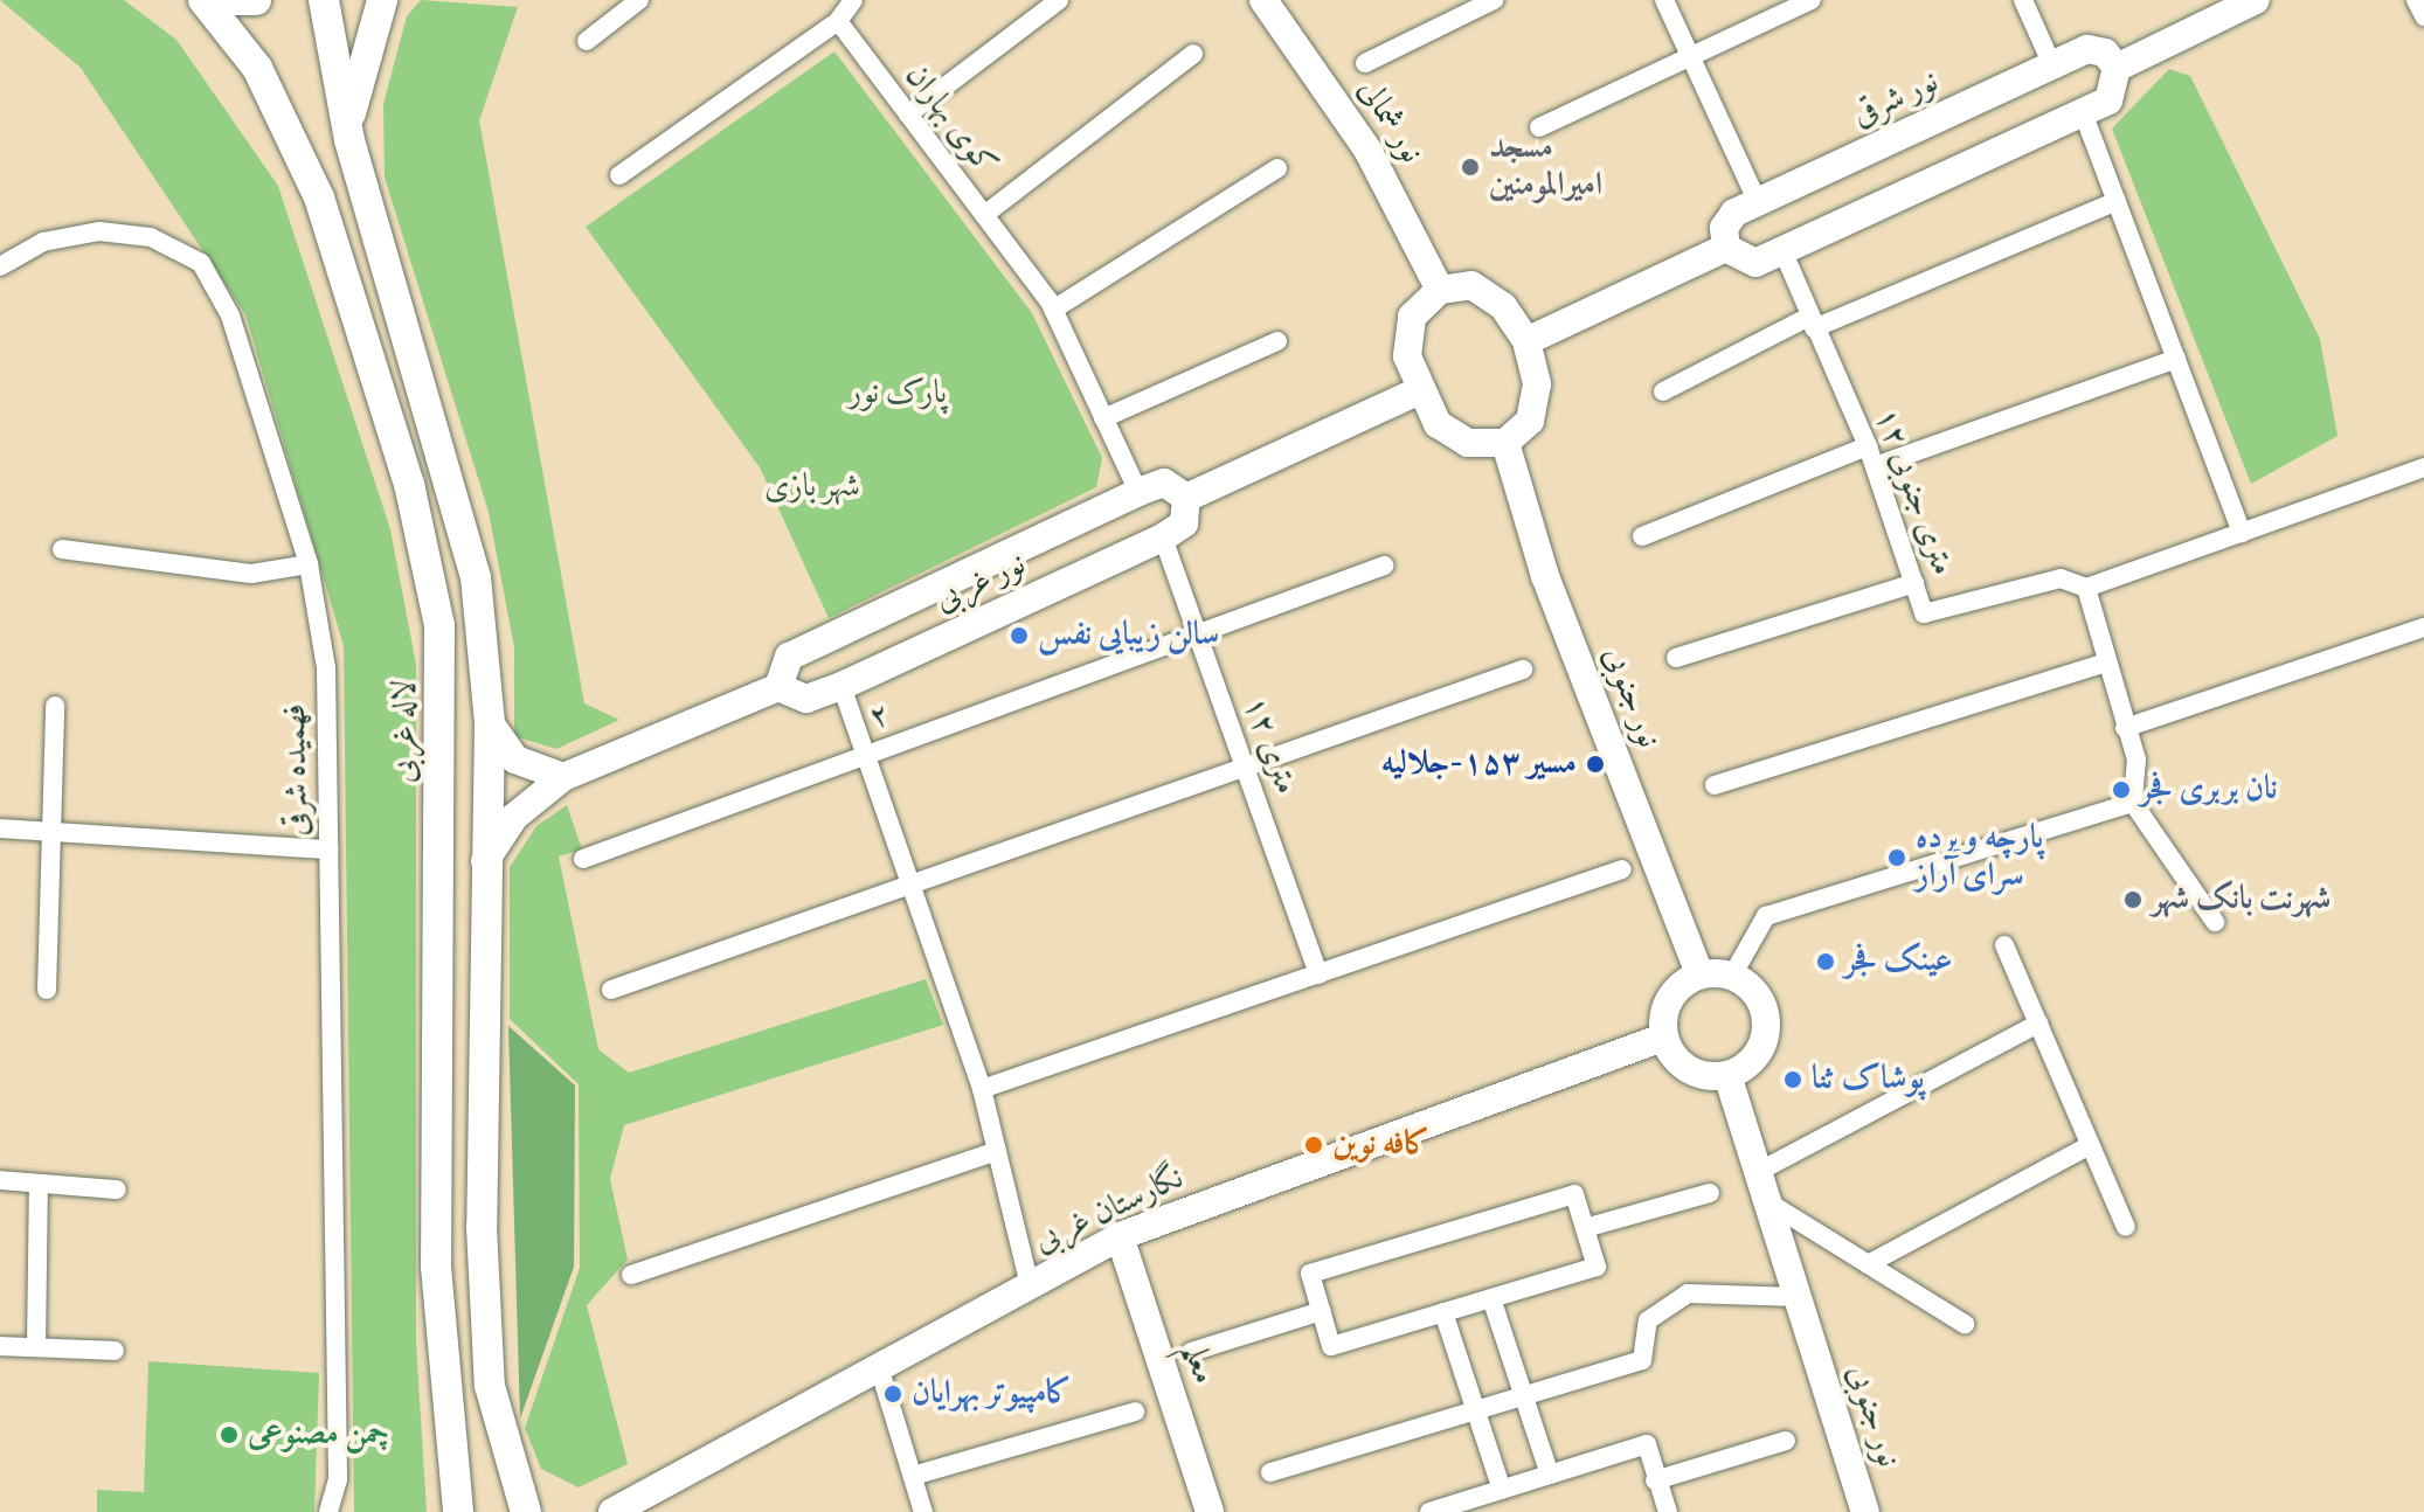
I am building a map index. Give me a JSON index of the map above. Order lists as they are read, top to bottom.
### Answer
{
  "streets": {
    "main road": ["لاله غربی"],
    "street": [
      "نور شرقی",
      "کوی بهاران",
      "نور شمالی",
      "۱۲ متری جنوبی",
      "نور غربی",
      "نور جنوبی",
      "۲",
      "۱۲ متری",
      "فهمیده شرقی",
      "نگارستان غربی",
      "معلم"
    ]
  },
  "crossings": [
    ["کوی بهاران", "نور غربی"],
    ["نور شمالی", "نور جنوبی"],
    ["نور غربی", "۱۲ متری"],
    ["نور جنوبی", "نگارستان غربی"],
    ["۲", "۱۲ متری"],
    ["نگارستان غربی", "معلم"]
  ],
  "parks": ["پارک نور", "شهر بازی"],
  "places": [
    "مسجد امیرالمومنین",
    "سالن زیبایی نفس",
    "مسیر ۱۵۳-جلالیه",
    "نان بربری فجر",
    "پارچه و پرده سرای آراز",
    "شهرنت بانک شهر",
    "عینک فجر",
    "پوشاک ثنا",
    "کافه نوین",
    "کامپیوتر بهرایان",
    "چمن مصنوعی"
  ]
}
